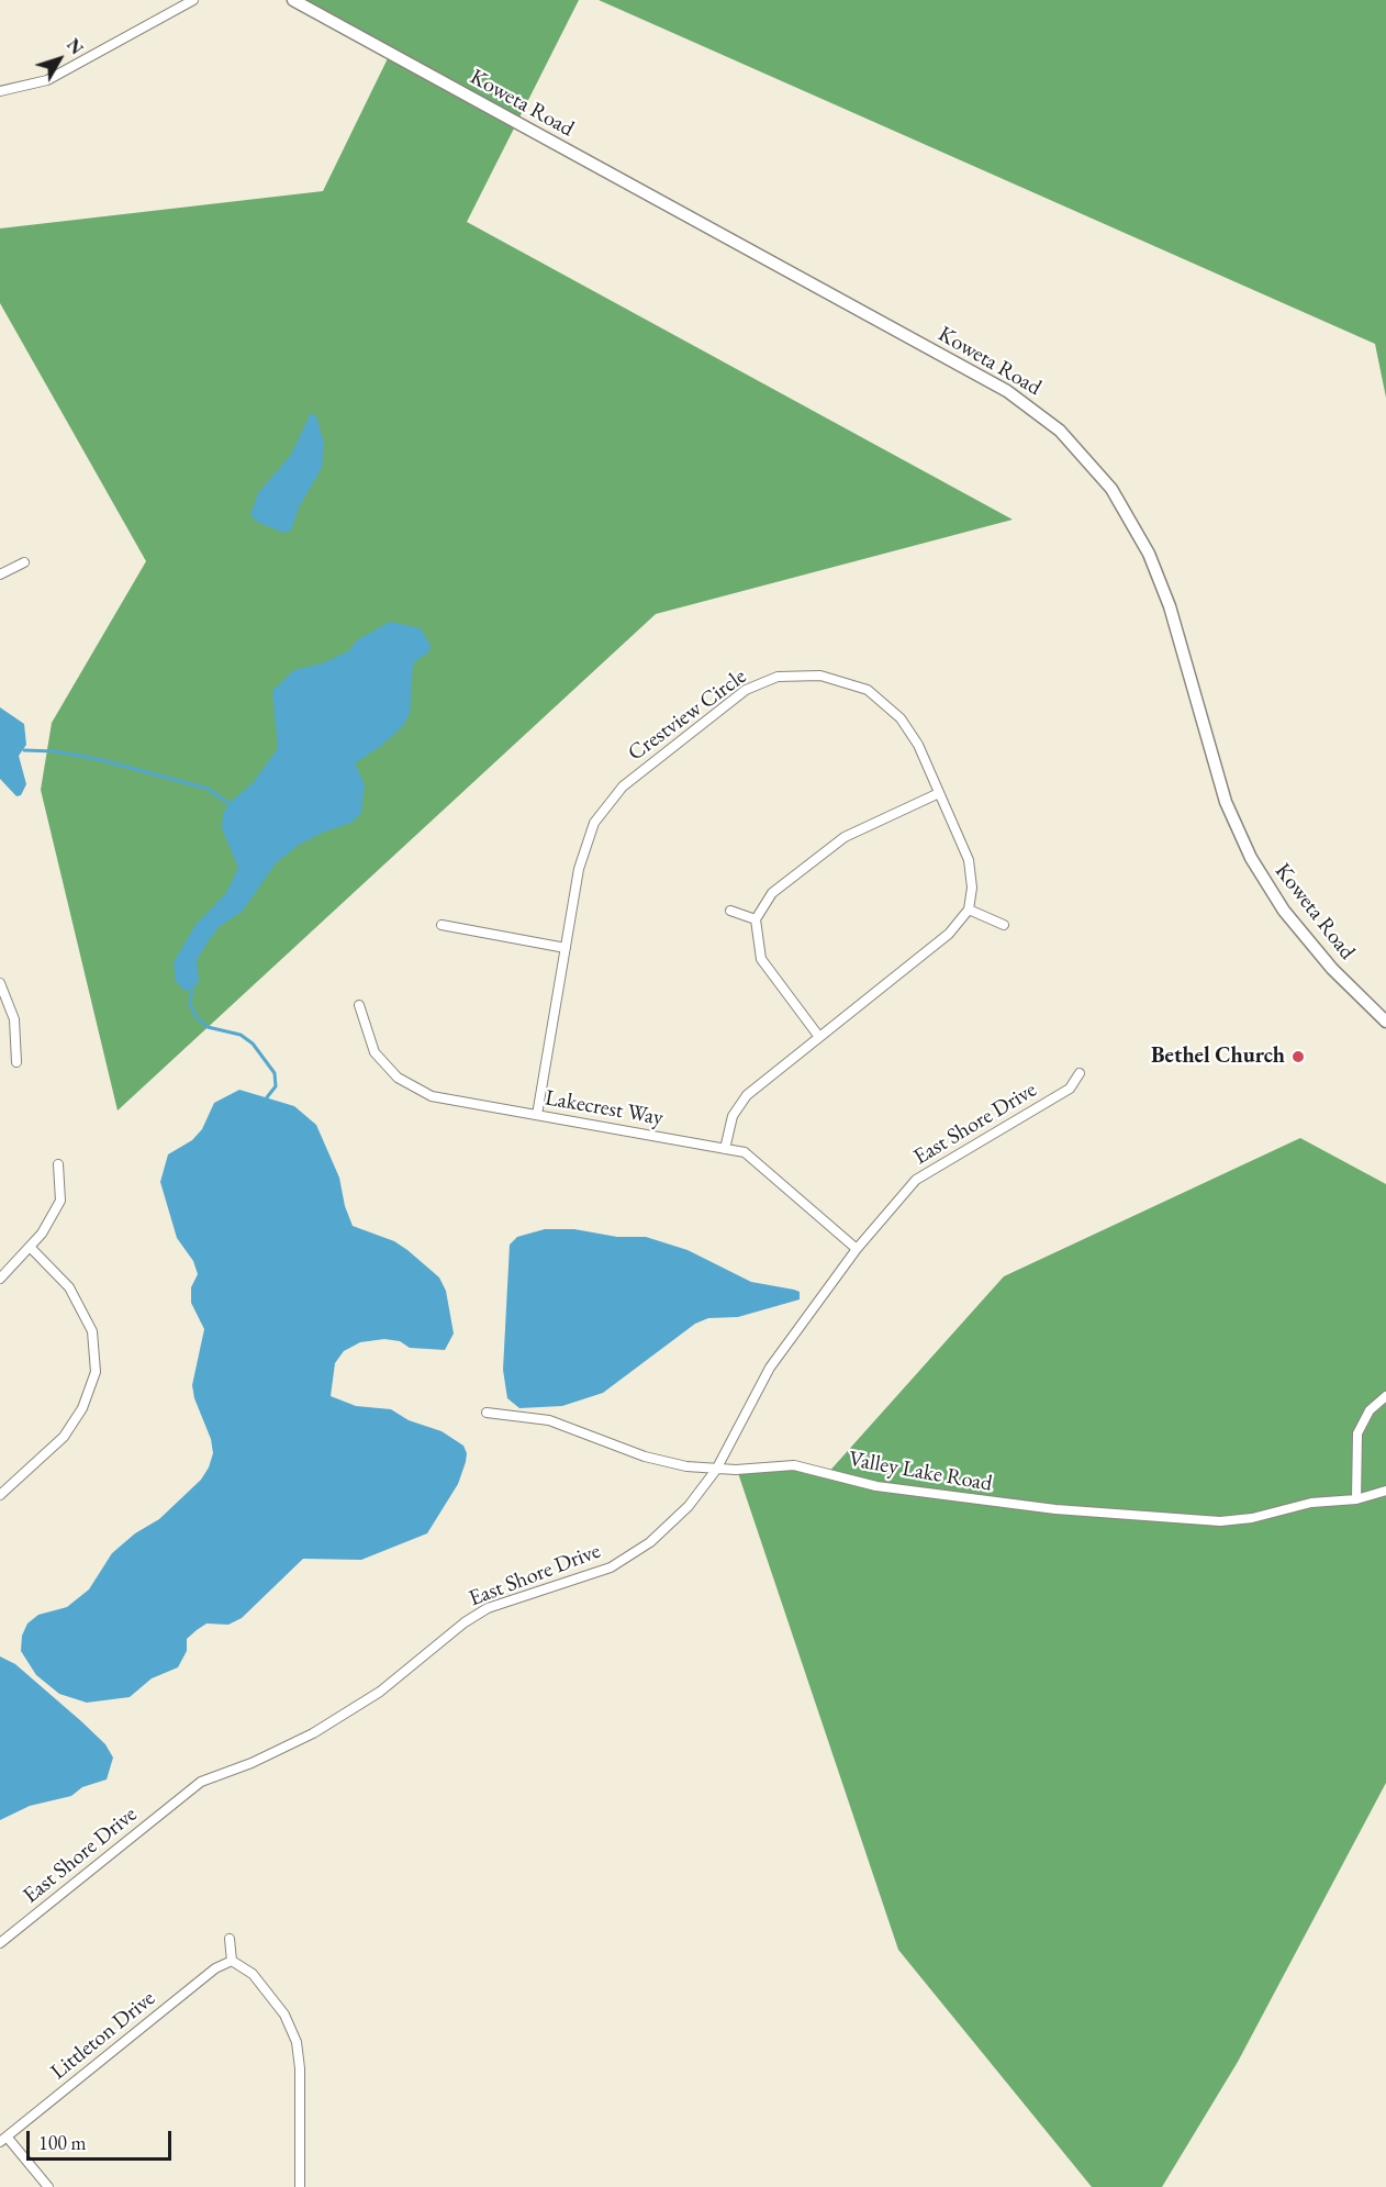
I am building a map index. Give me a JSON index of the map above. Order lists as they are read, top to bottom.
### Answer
{
  "streets": {
    "street": [
      "Koweta Road",
      "Crestview Circle",
      "Lakecrest Way",
      "East Shore Drive",
      "Valley Lake Road",
      "Littleton Drive"
    ]
  },
  "crossings": [
    ["Crestview Circle", "Lakecrest Way"],
    ["Lakecrest Way", "East Shore Drive"],
    ["East Shore Drive", "Valley Lake Road"]
  ],
  "places": ["Bethel Church"],
  "scale_bar": "100 m",
  "north": "top right"
}
